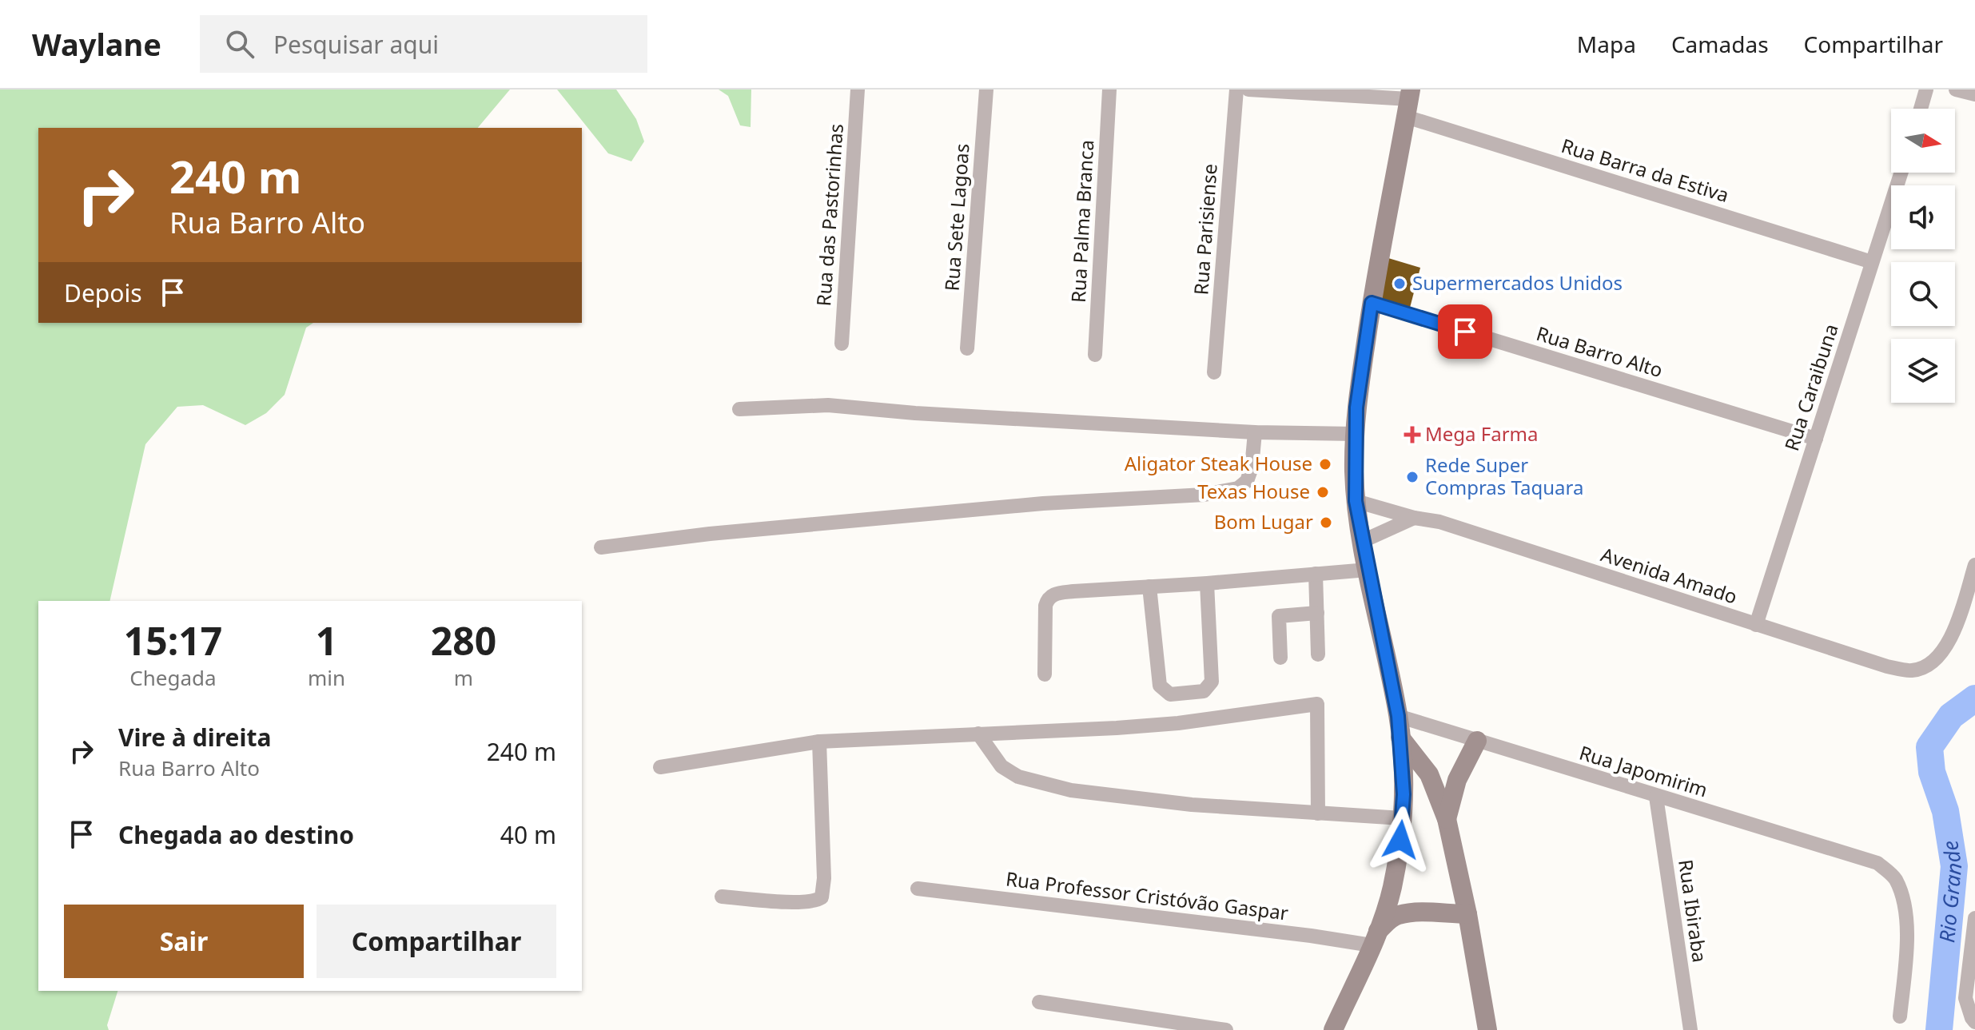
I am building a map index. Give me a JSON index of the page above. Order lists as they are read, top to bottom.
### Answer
{
  "streets": {
    "street": [
      "Rua Barra da Estiva",
      "Rua das Pastorinhas",
      "Rua Sete Lagoas",
      "Rua Palma Branca",
      "Rua Parisiense",
      "Rua Barro Alto",
      "Rua Caraibuna",
      "Avenida Amado",
      "Rua Japomirim",
      "Rua Professor Cristóvão Gaspar",
      "Rua Ibiraba"
    ]
  },
  "crossings": [
    ["Rua Barra da Estiva", "Rua Caraibuna"],
    ["Rua Barro Alto", "Rua Caraibuna"],
    ["Rua Caraibuna", "Avenida Amado"],
    ["Rua Japomirim", "Rua Ibiraba"]
  ],
  "water": ["Rio Grande"],
  "places": {
    "other": [
      "Supermercados Unidos",
      "Aligator Steak House",
      "Rede Super Compras Taquara",
      "Texas House",
      "Bom Lugar"
    ],
    "health": ["Mega Farma"]
  },
  "north": "right",
  "page": {
    "header": "Waylane",
    "search": "Pesquisar aqui",
    "nav": ["Mapa", "Camadas", "Compartilhar"],
    "turn": ["240 m", "Rua Barro Alto"],
    "then": "Depois",
    "eta": [
      "15:17",
      "Chegada",
      "1",
      "min",
      "280",
      "m"
    ],
    "list": [
      {
        "name": "Vire à direita",
        "note": "Rua Barro Alto",
        "value": "240 m"
      },
      {
        "name": "Chegada ao destino",
        "value": "40 m"
      }
    ],
    "buttons": ["Sair", "Compartilhar"]
  }
}
